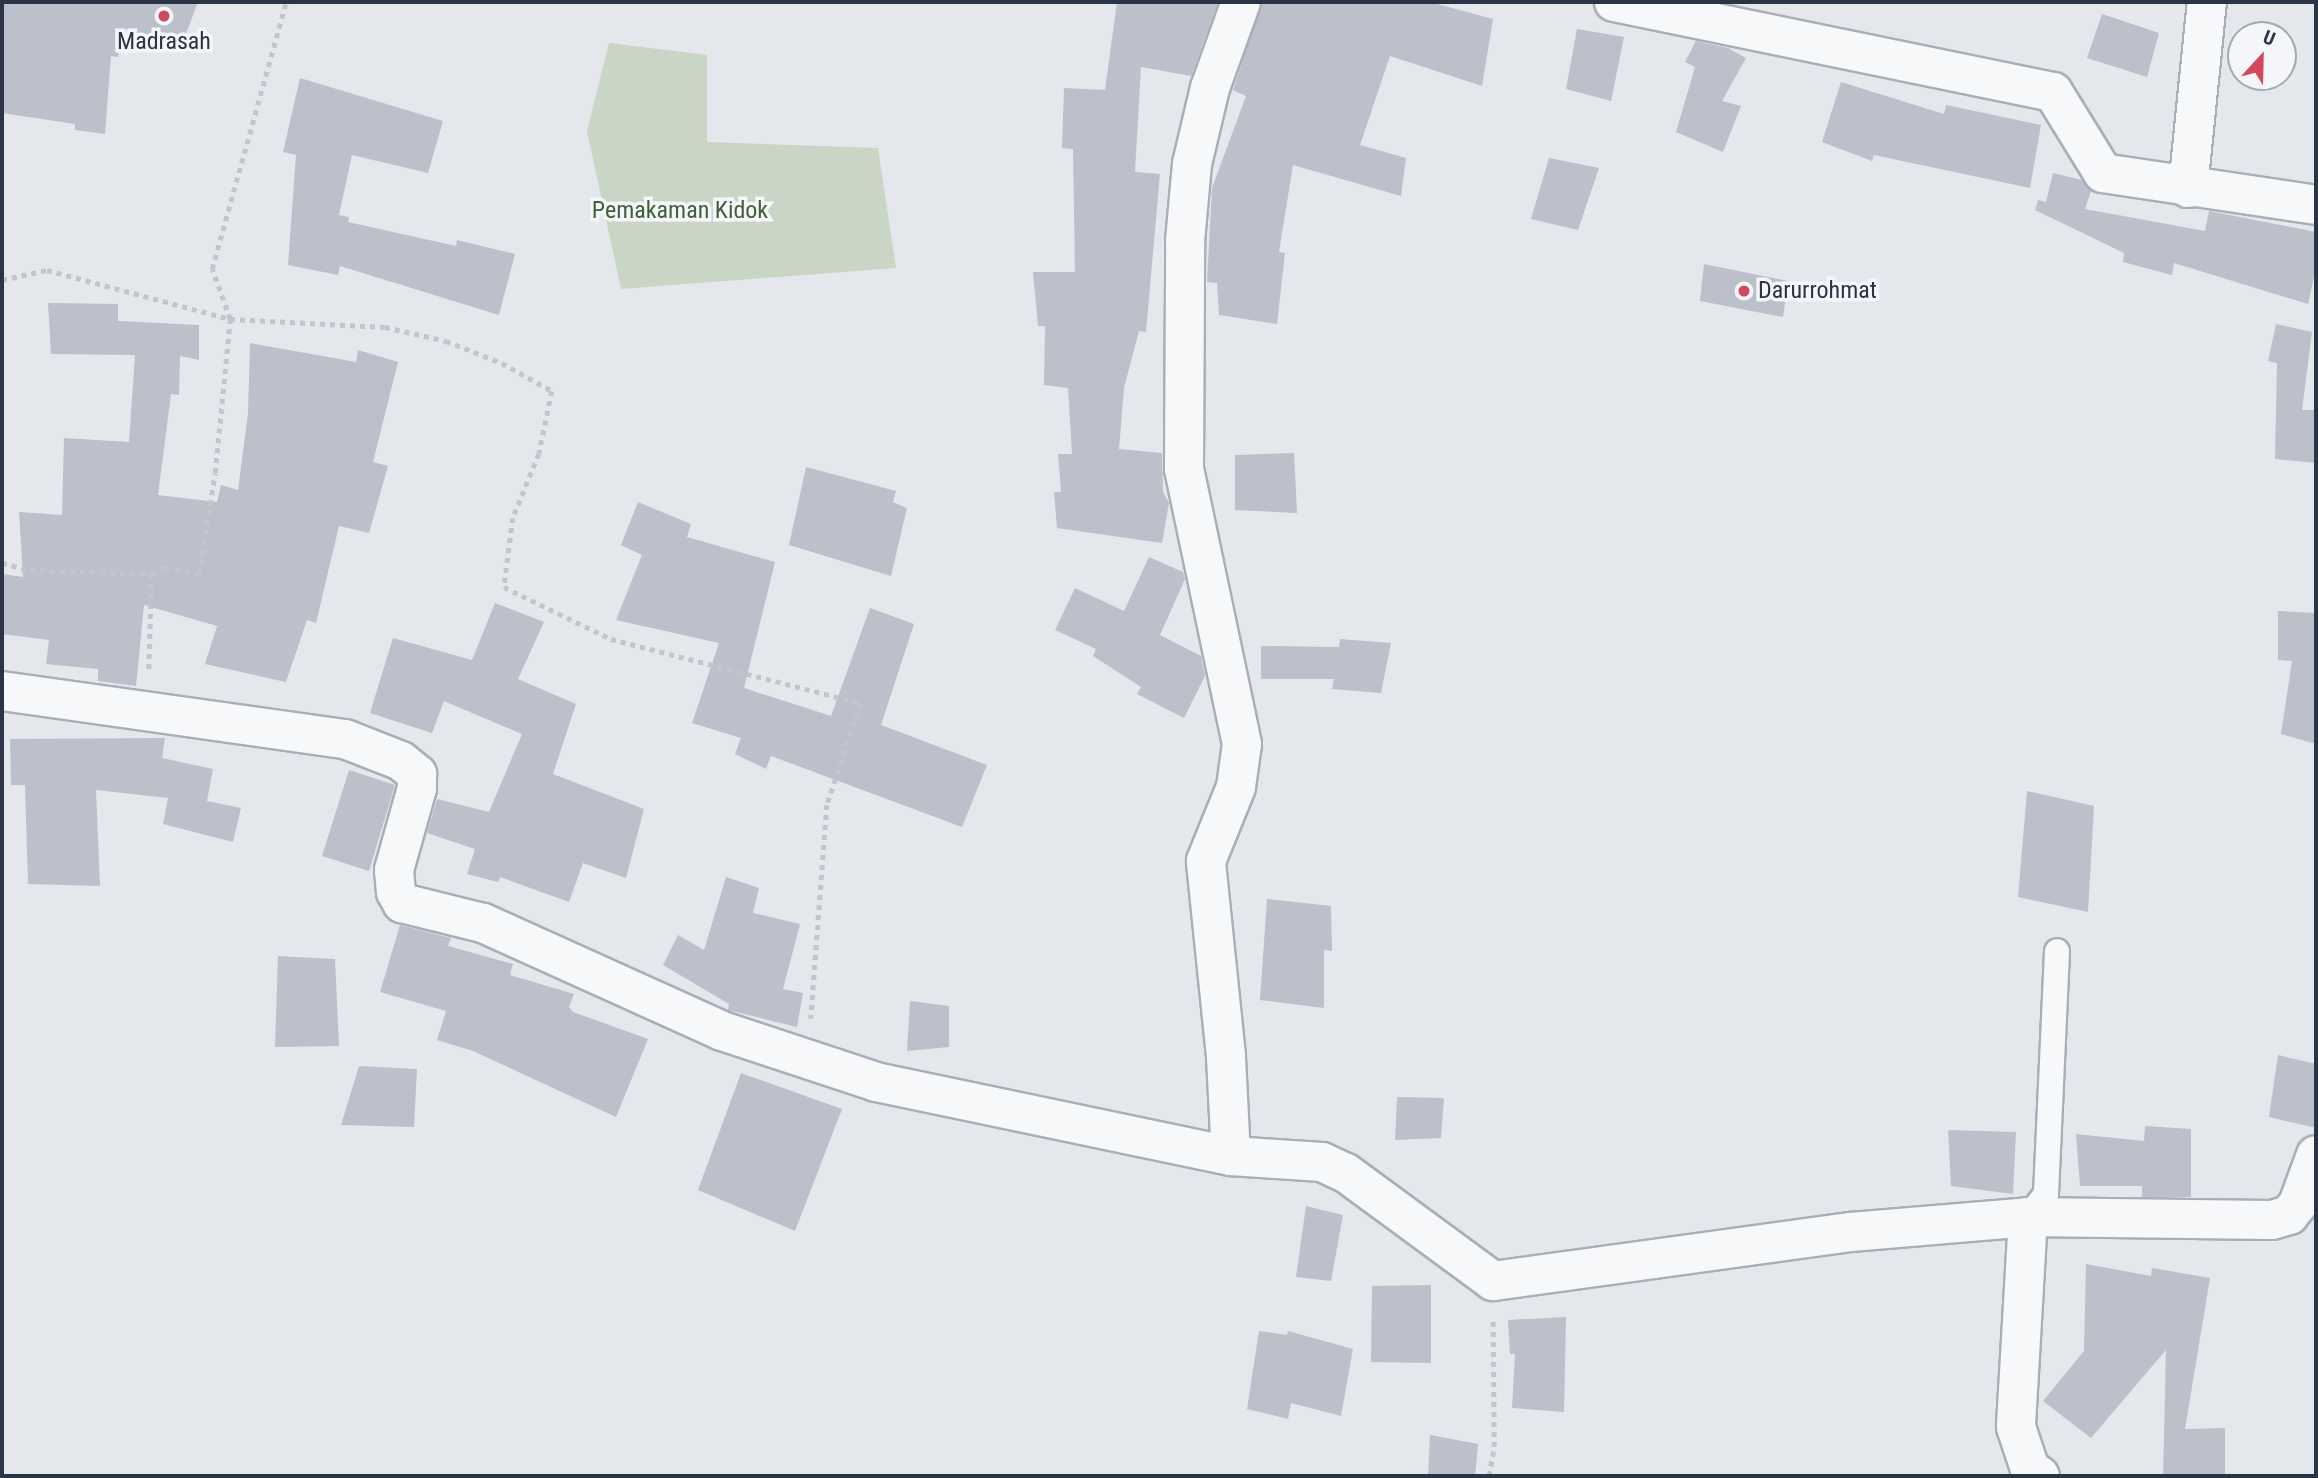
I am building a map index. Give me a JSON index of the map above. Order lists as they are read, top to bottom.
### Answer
{
  "parks": ["Pemakaman Kidok"],
  "places": ["Madrasah", "Darurrohmat"],
  "north": "top"
}
